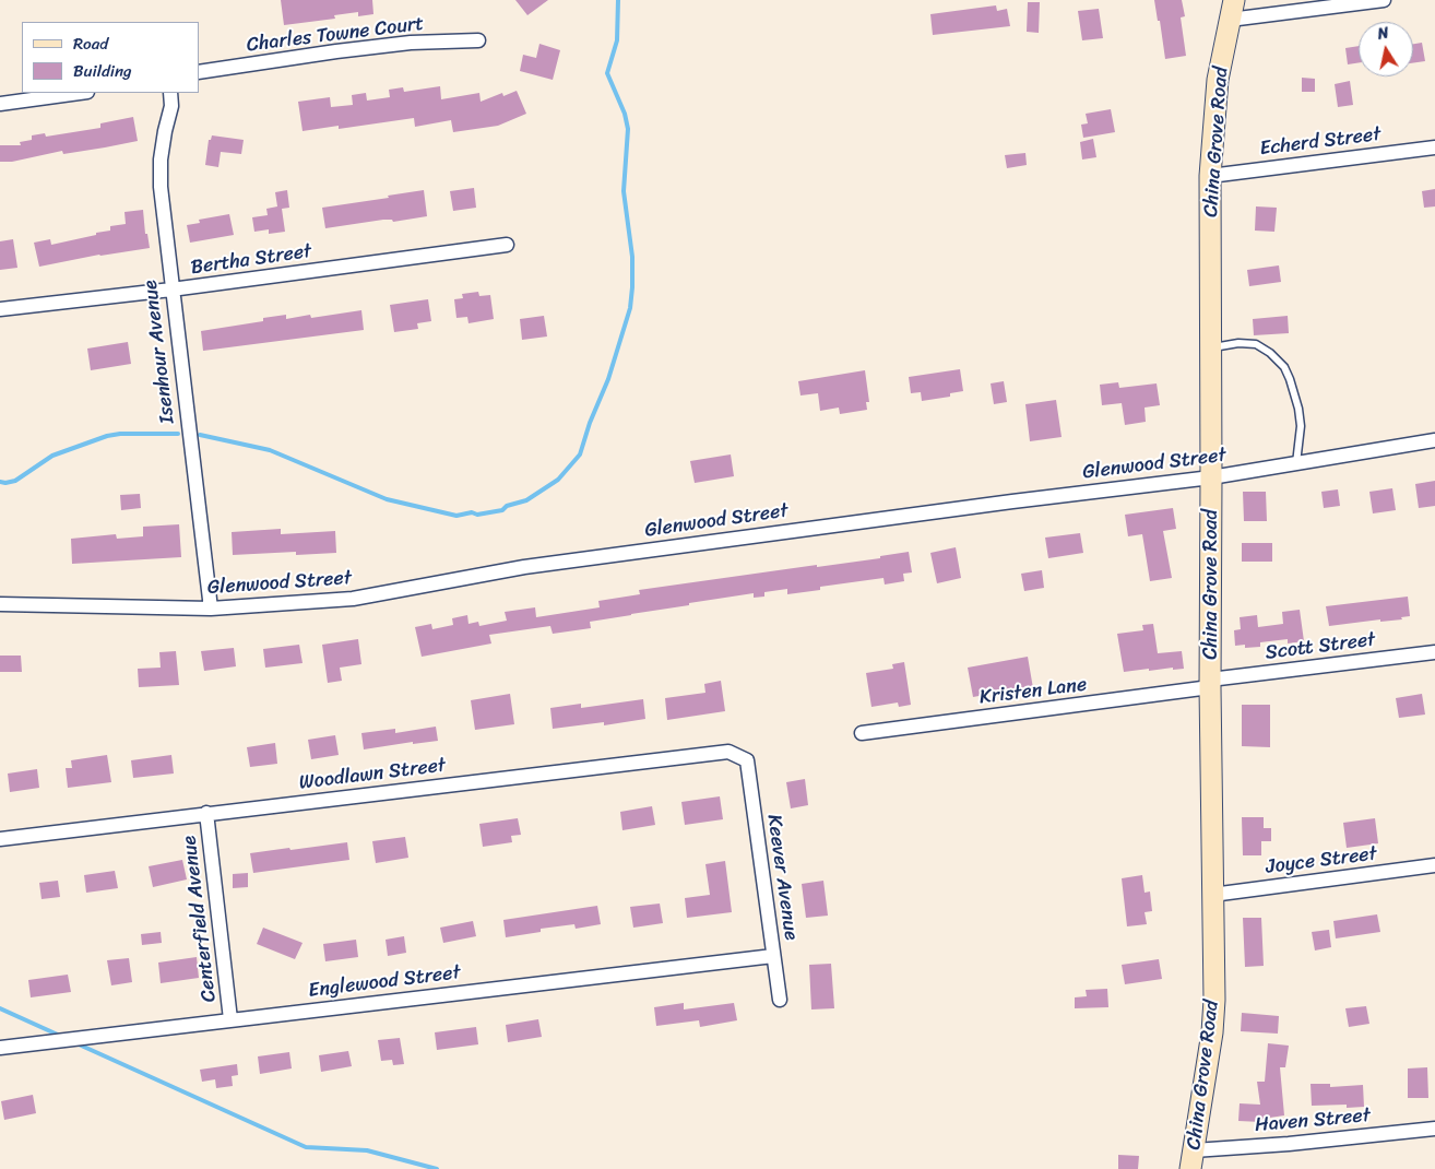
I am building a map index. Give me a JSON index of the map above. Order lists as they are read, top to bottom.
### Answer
{
  "streets": {
    "street": [
      "Charles Towne Court",
      "China Grove Road",
      "Echerd Street",
      "Bertha Street",
      "Isenhour Avenue",
      "Glenwood Street",
      "Scott Street",
      "Kristen Lane",
      "Woodlawn Street",
      "Joyce Street",
      "Keever Avenue",
      "Centerfield Avenue",
      "Englewood Street",
      "Haven Street"
    ]
  },
  "crossings": [
    ["China Grove Road", "Echerd Street"],
    ["China Grove Road", "Glenwood Street"],
    ["China Grove Road", "Scott Street"],
    ["China Grove Road", "Kristen Lane"],
    ["China Grove Road", "Joyce Street"],
    ["China Grove Road", "Haven Street"],
    ["Bertha Street", "Isenhour Avenue"],
    ["Isenhour Avenue", "Glenwood Street"],
    ["Scott Street", "Kristen Lane"],
    ["Woodlawn Street", "Keever Avenue"],
    ["Woodlawn Street", "Centerfield Avenue"],
    ["Keever Avenue", "Englewood Street"],
    ["Centerfield Avenue", "Englewood Street"]
  ],
  "legend": ["Road", "Building"],
  "north": "top"
}
